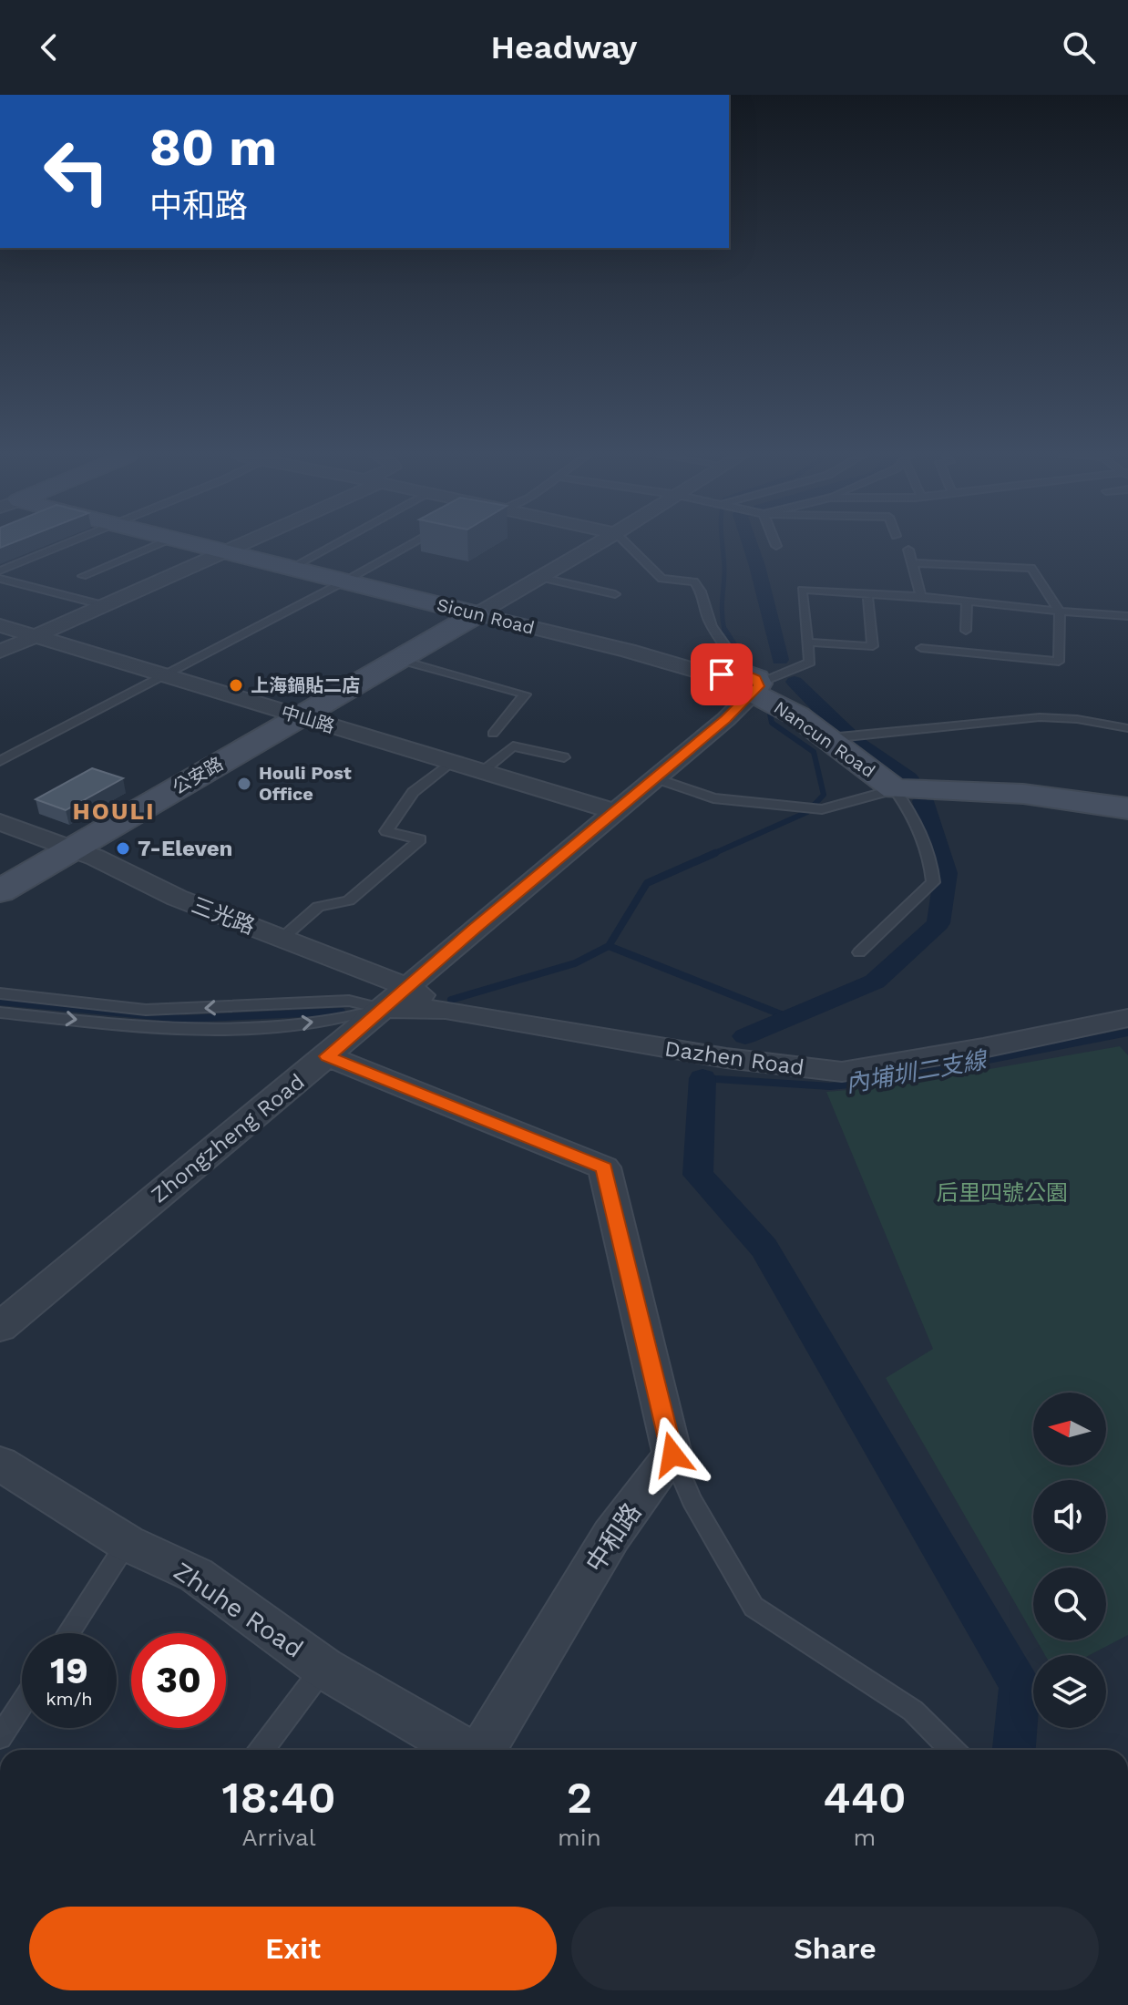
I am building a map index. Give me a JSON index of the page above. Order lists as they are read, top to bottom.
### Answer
{
  "streets": {
    "main road": ["Sicun Road", "Nancun Road", "公安路"],
    "street": [
      "中山路",
      "三光路",
      "Dazhen Road",
      "Zhongzheng Road",
      "中和路",
      "Zhuhe Road"
    ]
  },
  "crossings": [
    ["Sicun Road", "Nancun Road"],
    ["Sicun Road", "公安路"],
    ["Sicun Road", "Zhongzheng Road"],
    ["中山路", "公安路"],
    ["中山路", "Zhongzheng Road"],
    ["Nancun Road", "Zhongzheng Road"],
    ["公安路", "三光路"],
    ["三光路", "Dazhen Road"],
    ["三光路", "Zhongzheng Road"],
    ["Dazhen Road", "Zhongzheng Road"]
  ],
  "districts": ["HOULI"],
  "water": ["內埔圳二支線"],
  "parks": ["后里四號公園"],
  "places": ["上海鍋貼二店", "Houli Post Office", "7-Eleven"],
  "north": "left",
  "page": {
    "header": "Headway",
    "turn": ["80 m", "中和路"],
    "speed": "19 km/h",
    "limit": "30",
    "eta": [
      "18:40",
      "Arrival",
      "2",
      "min",
      "440",
      "m"
    ],
    "buttons": ["Exit", "Share"]
  }
}
